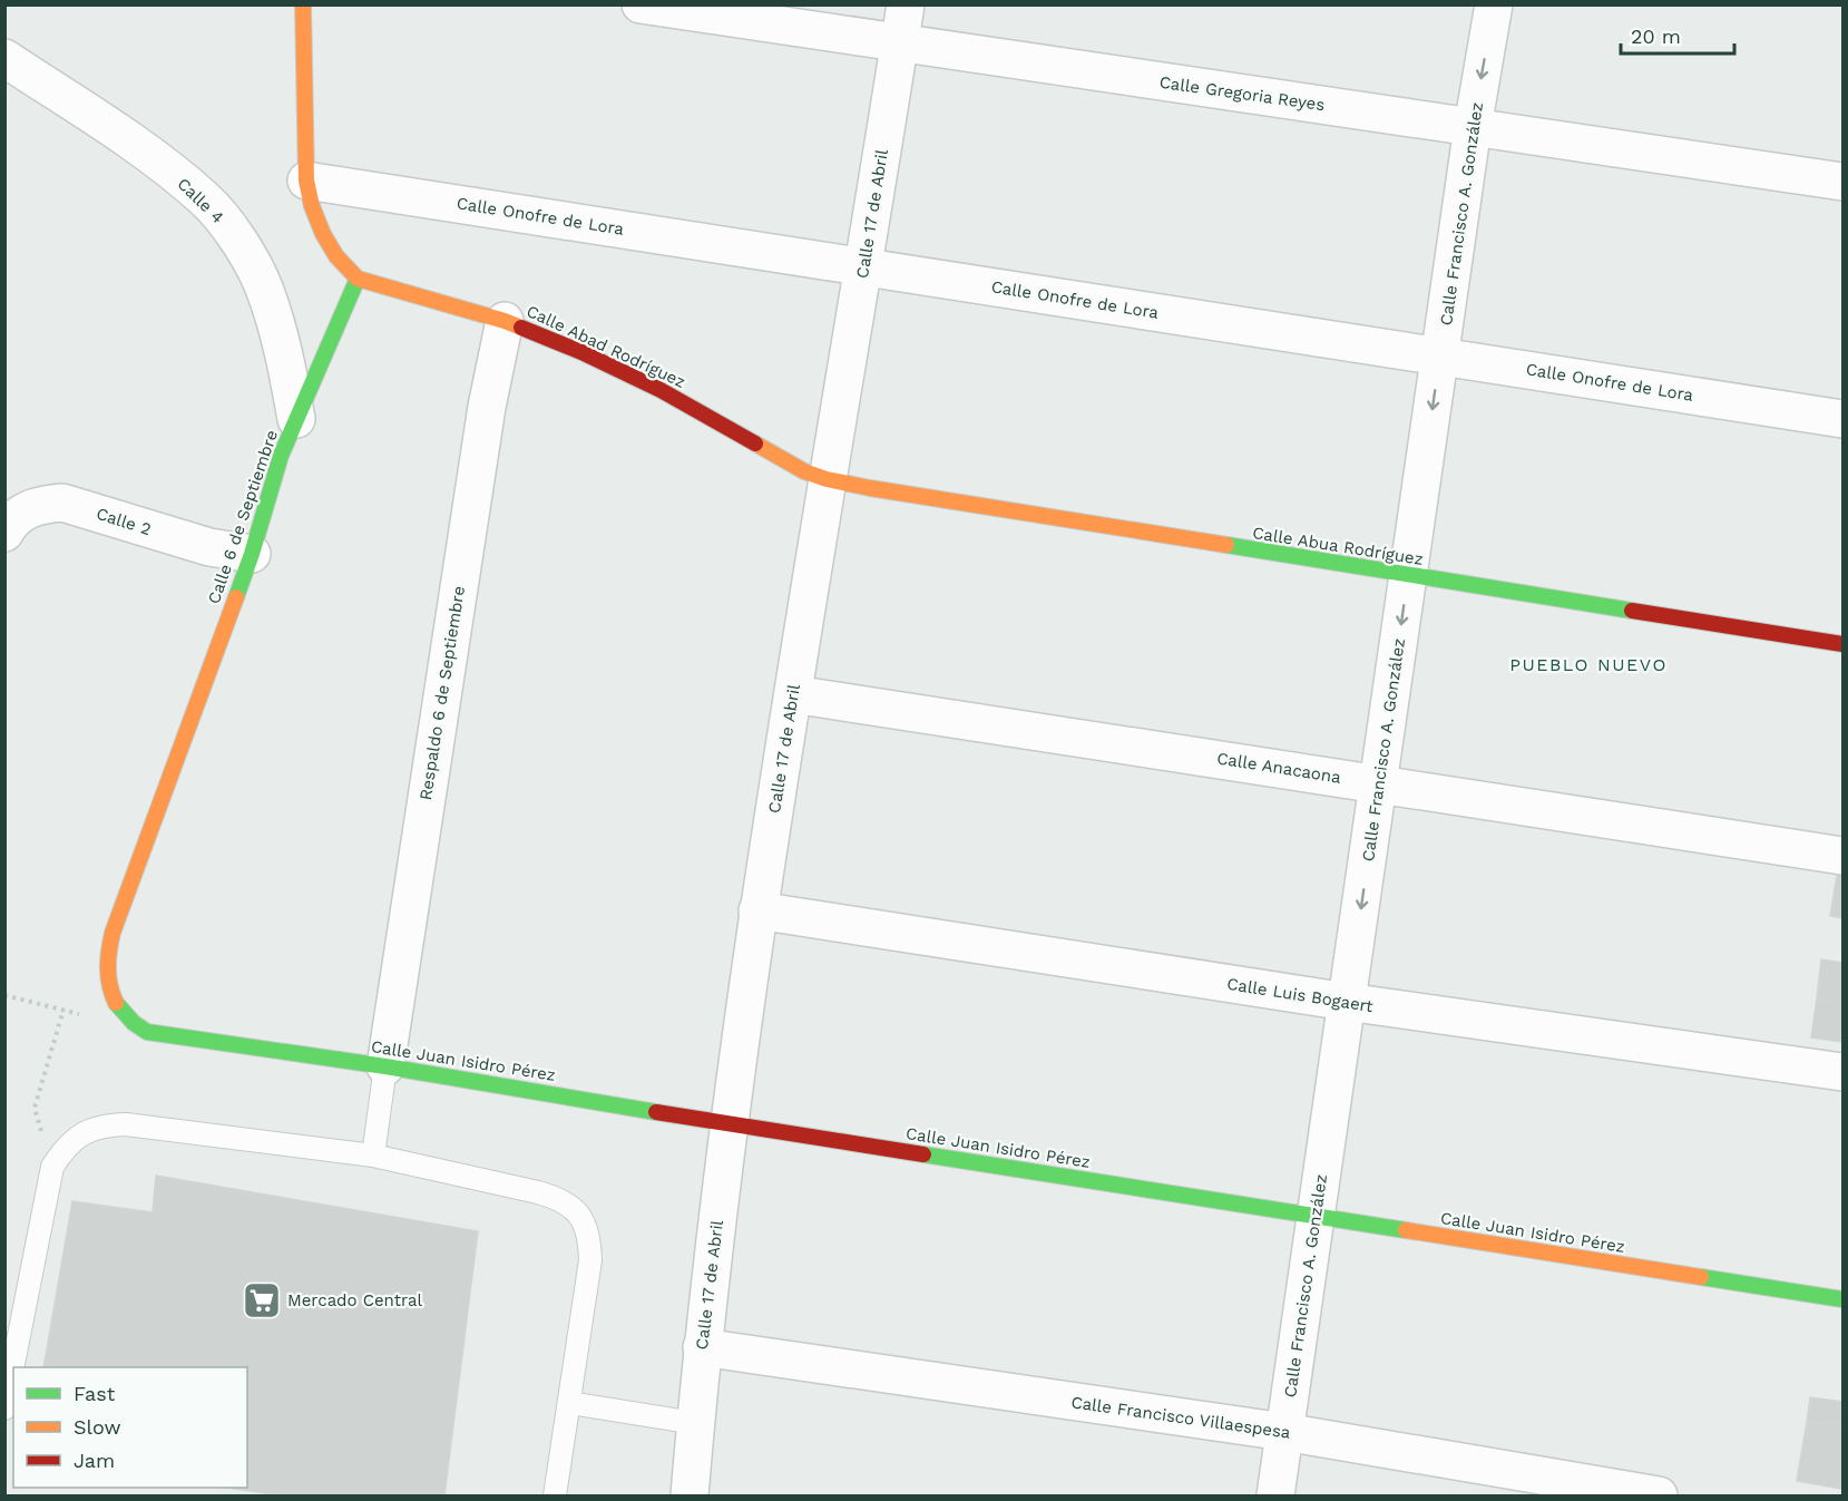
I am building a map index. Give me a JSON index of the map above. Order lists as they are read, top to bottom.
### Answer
{
  "streets": {
    "street": [
      "Calle Gregoria Reyes",
      "Calle 4",
      "Calle 17 de Abril",
      "Calle Francisco A. González",
      "Calle Onofre de Lora",
      "Calle Abad Rodríguez",
      "Calle 6 de Septiembre",
      "Calle 2",
      "Calle Abua Rodríguez",
      "Respaldo 6 de Septiembre",
      "Calle Anacaona",
      "Calle Luis Bogaert",
      "Calle Juan Isidro Pérez",
      "Calle Francisco Villaespesa"
    ]
  },
  "crossings": [
    ["Calle Gregoria Reyes", "Calle 17 de Abril"],
    ["Calle Gregoria Reyes", "Calle Francisco A. González"],
    ["Calle 4", "Calle 6 de Septiembre"],
    ["Calle 17 de Abril", "Calle Onofre de Lora"],
    ["Calle 17 de Abril", "Calle Abad Rodríguez"],
    ["Calle 17 de Abril", "Calle Abua Rodríguez"],
    ["Calle 17 de Abril", "Calle Anacaona"],
    ["Calle 17 de Abril", "Calle Luis Bogaert"],
    ["Calle 17 de Abril", "Calle Juan Isidro Pérez"],
    ["Calle 17 de Abril", "Calle Francisco Villaespesa"],
    ["Calle Francisco A. González", "Calle Onofre de Lora"],
    ["Calle Francisco A. González", "Calle Abua Rodríguez"],
    ["Calle Francisco A. González", "Calle Anacaona"],
    ["Calle Francisco A. González", "Calle Luis Bogaert"],
    ["Calle Francisco A. González", "Calle Juan Isidro Pérez"],
    ["Calle Francisco A. González", "Calle Francisco Villaespesa"],
    ["Calle Abad Rodríguez", "Calle 6 de Septiembre"],
    ["Calle Abad Rodríguez", "Calle Abua Rodríguez"],
    ["Calle Abad Rodríguez", "Respaldo 6 de Septiembre"],
    ["Calle 6 de Septiembre", "Calle 2"],
    ["Calle 6 de Septiembre", "Calle Juan Isidro Pérez"],
    ["Respaldo 6 de Septiembre", "Calle Juan Isidro Pérez"]
  ],
  "one_way": ["Calle Francisco A. González"],
  "districts": ["PUEBLO NUEVO"],
  "places": {
    "supermarket": ["Mercado Central"]
  },
  "legend": ["Fast", "Slow", "Jam"],
  "scale_bar": "20 m"
}
